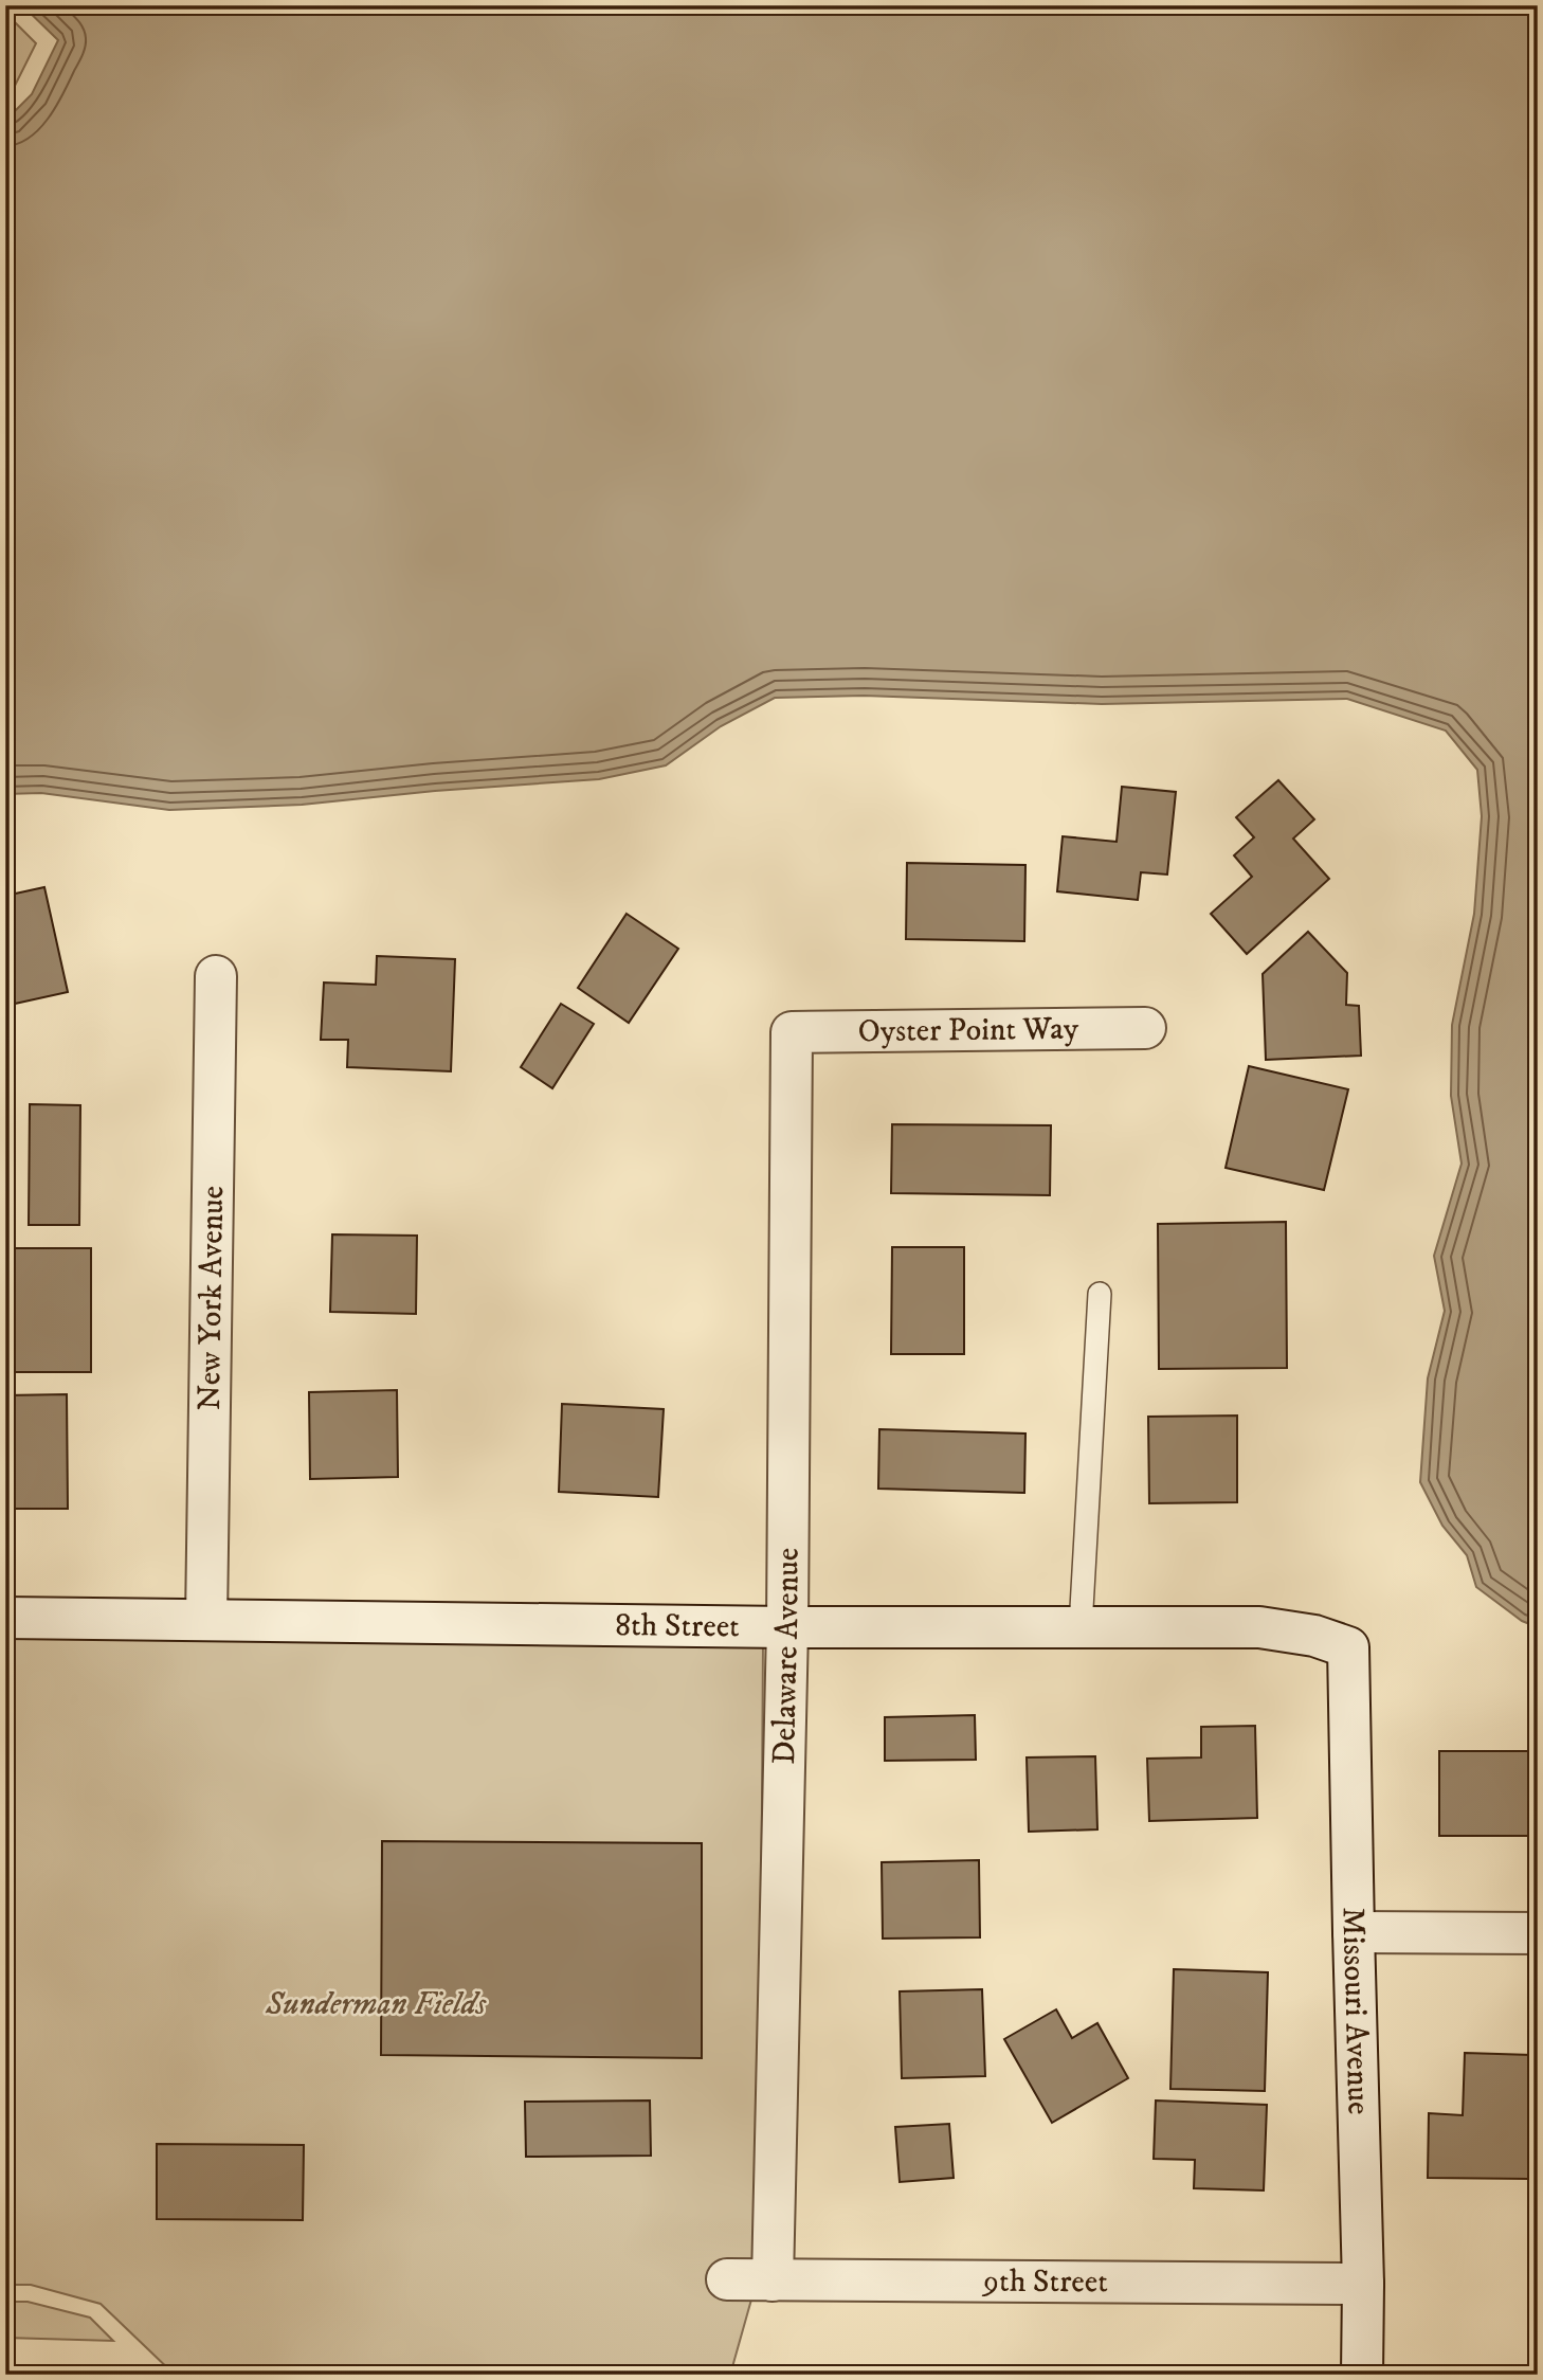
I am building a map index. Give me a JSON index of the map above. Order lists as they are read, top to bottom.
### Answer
{
  "streets": {
    "street": [
      "Oyster Point Way",
      "New York Avenue",
      "8th Street",
      "Delaware Avenue",
      "Missouri Avenue",
      "9th Street"
    ]
  },
  "crossings": [
    ["Oyster Point Way", "Delaware Avenue"],
    ["New York Avenue", "8th Street"],
    ["8th Street", "Delaware Avenue"],
    ["8th Street", "Missouri Avenue"],
    ["Delaware Avenue", "9th Street"],
    ["Missouri Avenue", "9th Street"]
  ],
  "parks": ["Sunderman Fields"]
}
